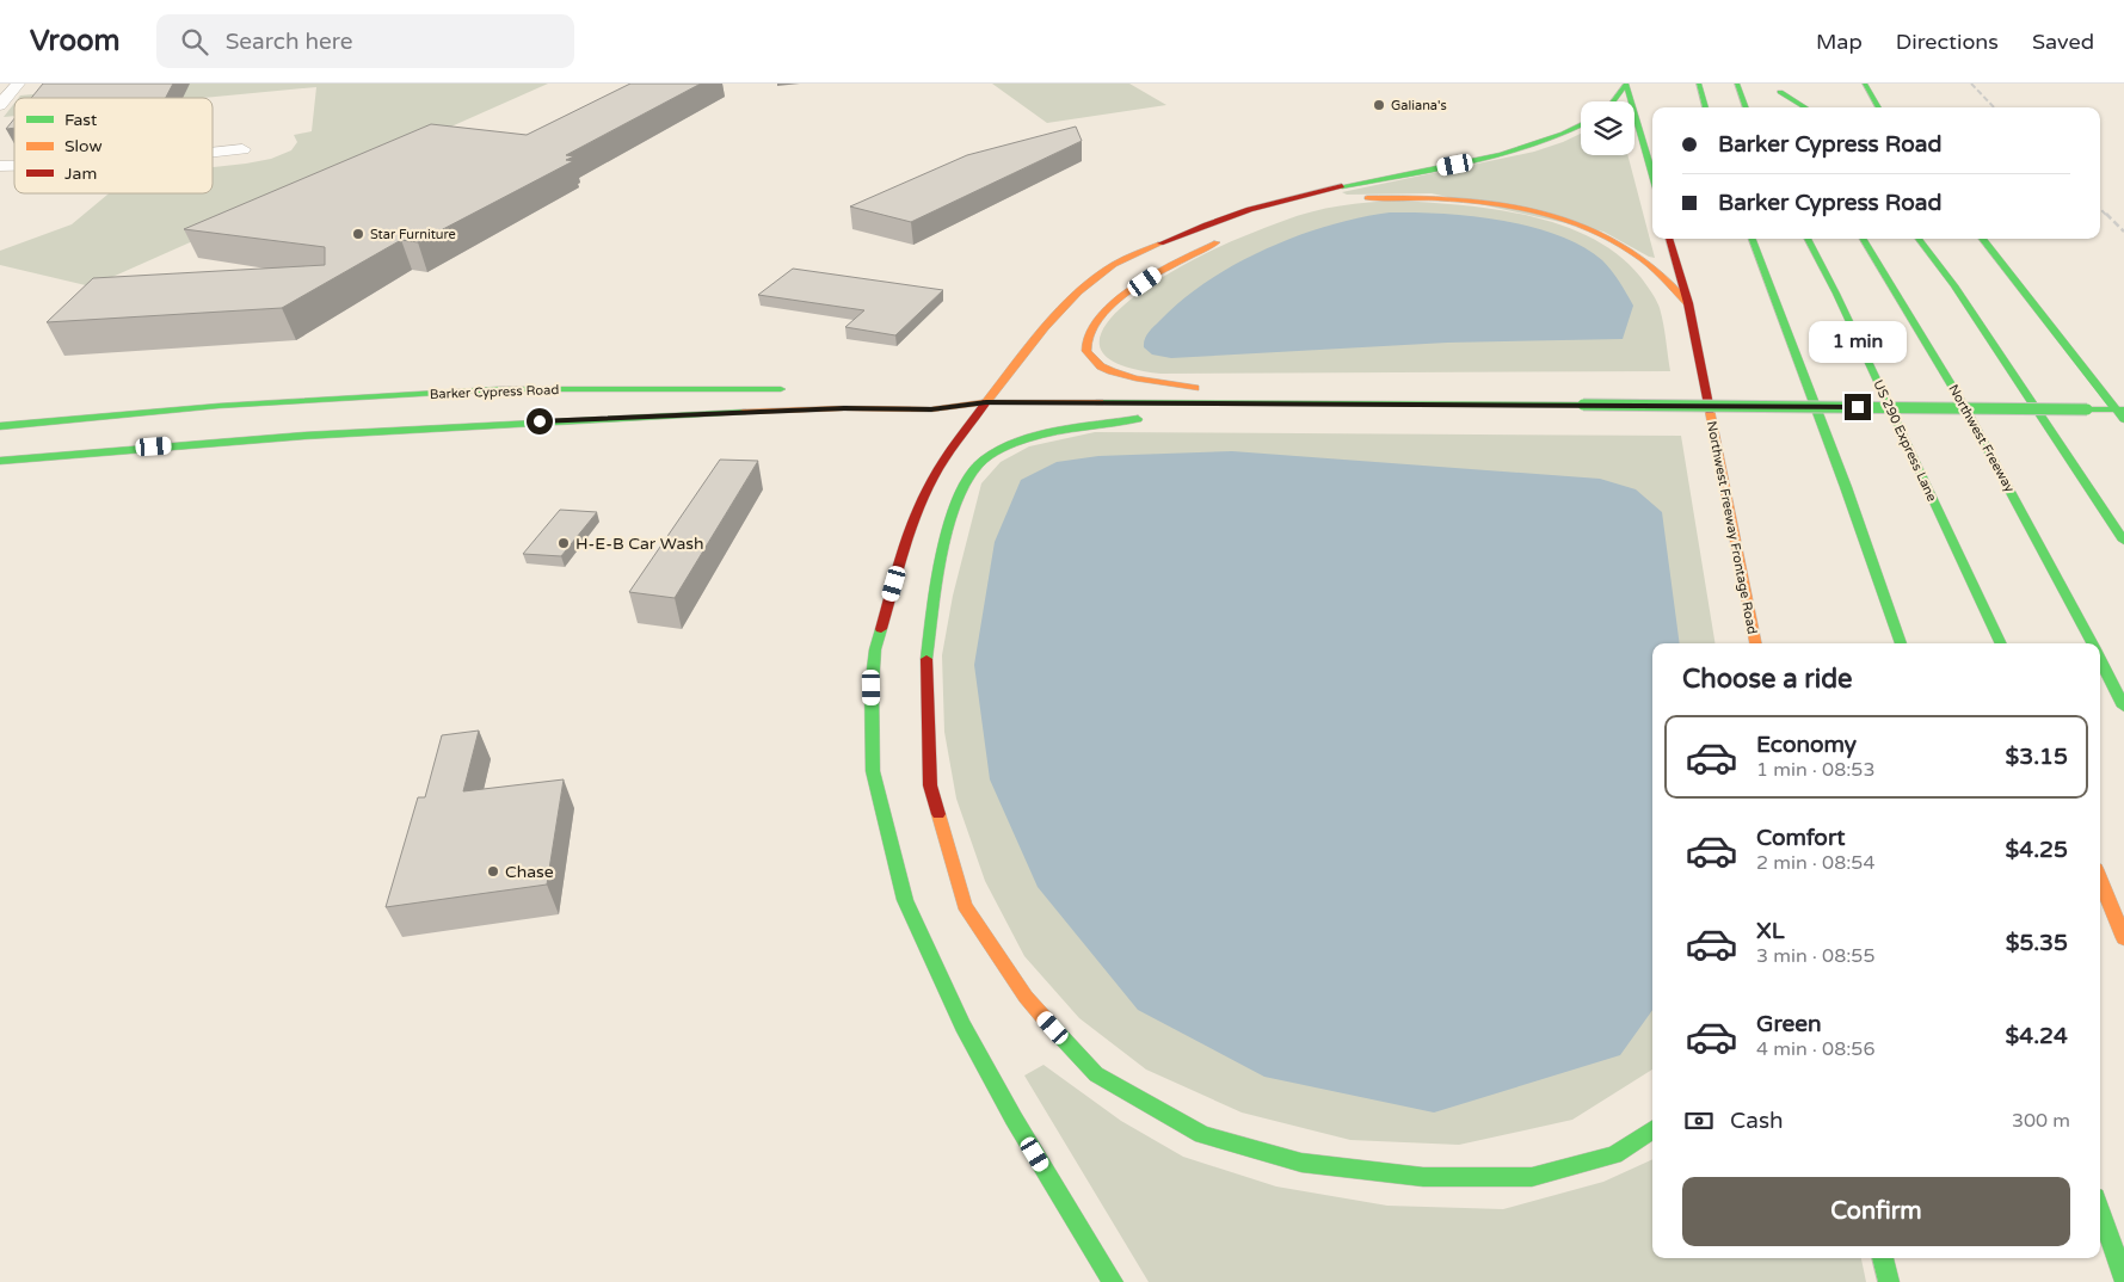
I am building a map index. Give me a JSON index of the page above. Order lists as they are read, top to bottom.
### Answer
{
  "streets": {
    "main road": [
      "Barker Cypress Road",
      "Northwest Freeway",
      "US 290 Express Lane",
      "Northwest Freeway Frontage Road"
    ]
  },
  "places": [
    "Galiana's",
    "Star Furniture",
    "H-E-B Car Wash",
    "Chase"
  ],
  "legend": ["Fast", "Slow", "Jam"],
  "page": {
    "header": "Vroom",
    "search": "Search here",
    "nav": ["Map", "Directions", "Saved"],
    "banner": ["Barker Cypress Road", "Barker Cypress Road"],
    "bubble": "1 min",
    "heading": "Choose a ride",
    "list": [
      {
        "name": "Economy",
        "note": "1 min · 08:53",
        "value": "$3.15"
      },
      {
        "name": "Comfort",
        "note": "2 min · 08:54",
        "value": "$4.25"
      },
      {
        "name": "XL",
        "note": "3 min · 08:55",
        "value": "$5.35"
      },
      {
        "name": "Green",
        "note": "4 min · 08:56",
        "value": "$4.24"
      }
    ],
    "pay": ["Cash", "300 m"],
    "buttons": "Confirm"
  }
}
